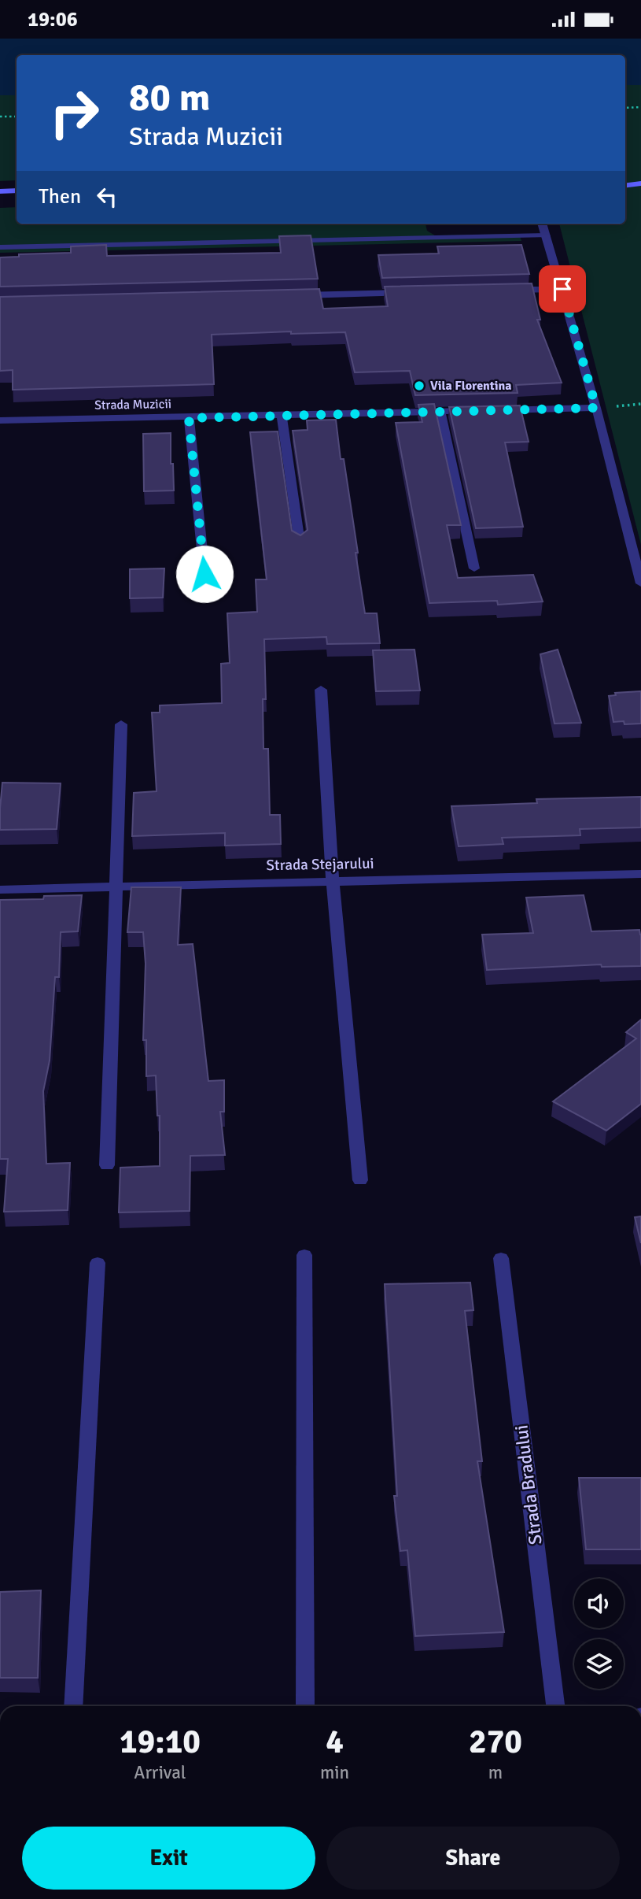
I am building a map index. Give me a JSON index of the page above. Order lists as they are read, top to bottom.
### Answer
{
  "streets": {
    "street": ["Strada Muzicii", "Strada Stejarului", "Strada Bradului"]
  },
  "places": ["Vila Florentina"],
  "page": {
    "status": "19:06",
    "turn": ["80 m", "Strada Muzicii"],
    "then": "Then",
    "eta": [
      "19:10",
      "Arrival",
      "4",
      "min",
      "270",
      "m"
    ],
    "buttons": ["Exit", "Share"]
  }
}
